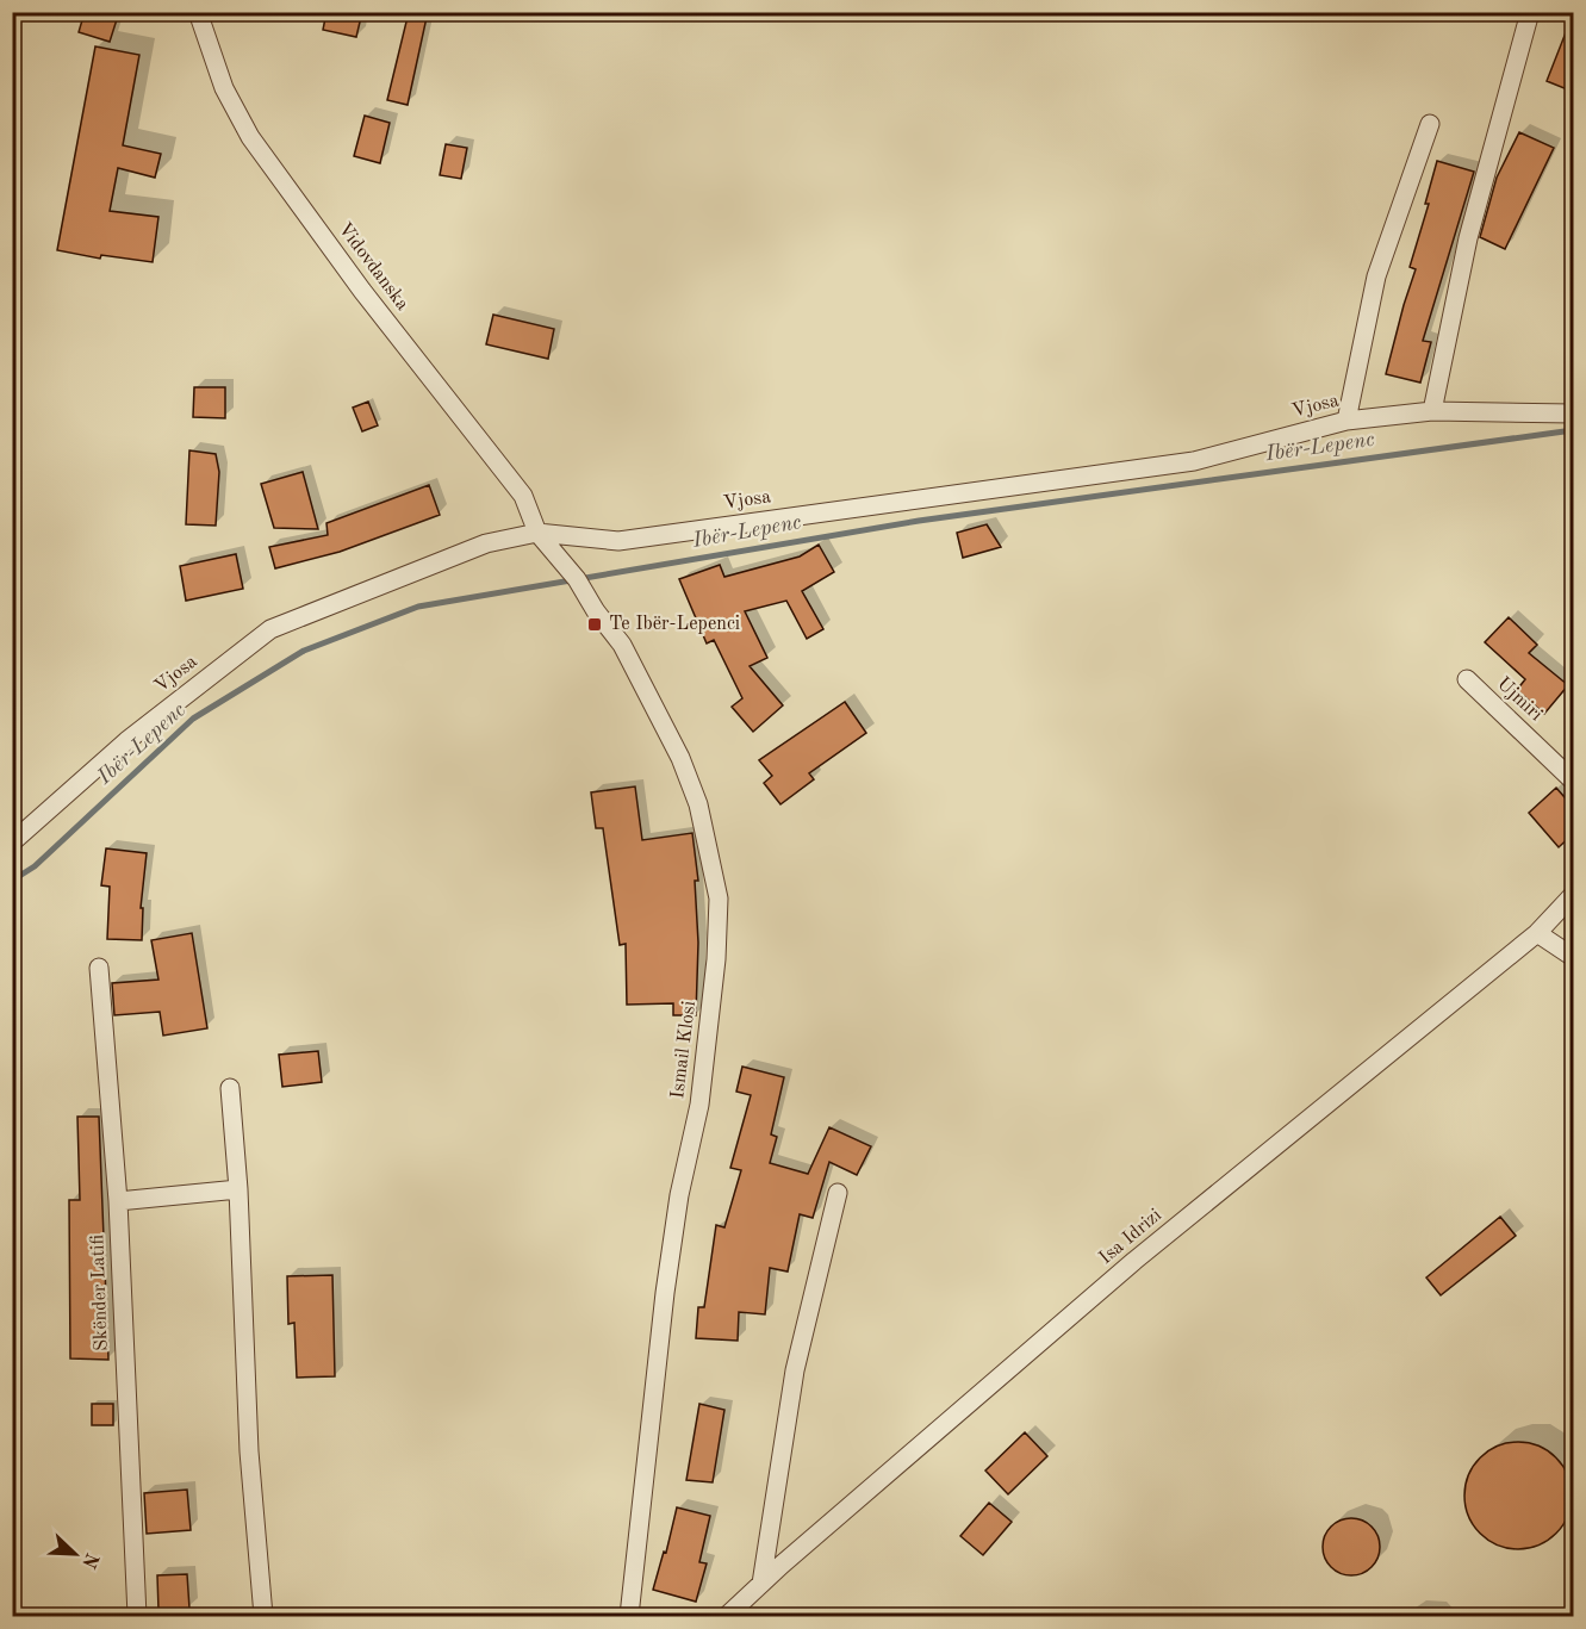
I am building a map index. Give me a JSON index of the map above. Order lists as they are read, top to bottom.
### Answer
{
  "streets": {
    "street": [
      "Vidovdanska",
      "Vjosa",
      "Ujmiri",
      "Ismail Klosi",
      "Isa Idrizi",
      "Skënder Latifi"
    ]
  },
  "crossings": [
    ["Vidovdanska", "Vjosa"],
    ["Vidovdanska", "Ismail Klosi"],
    ["Vjosa", "Ismail Klosi"]
  ],
  "water": ["Ibër-Lepenc"],
  "places": {
    "transit": ["Te Ibër-Lepenci"]
  },
  "north": "bottom right"
}
